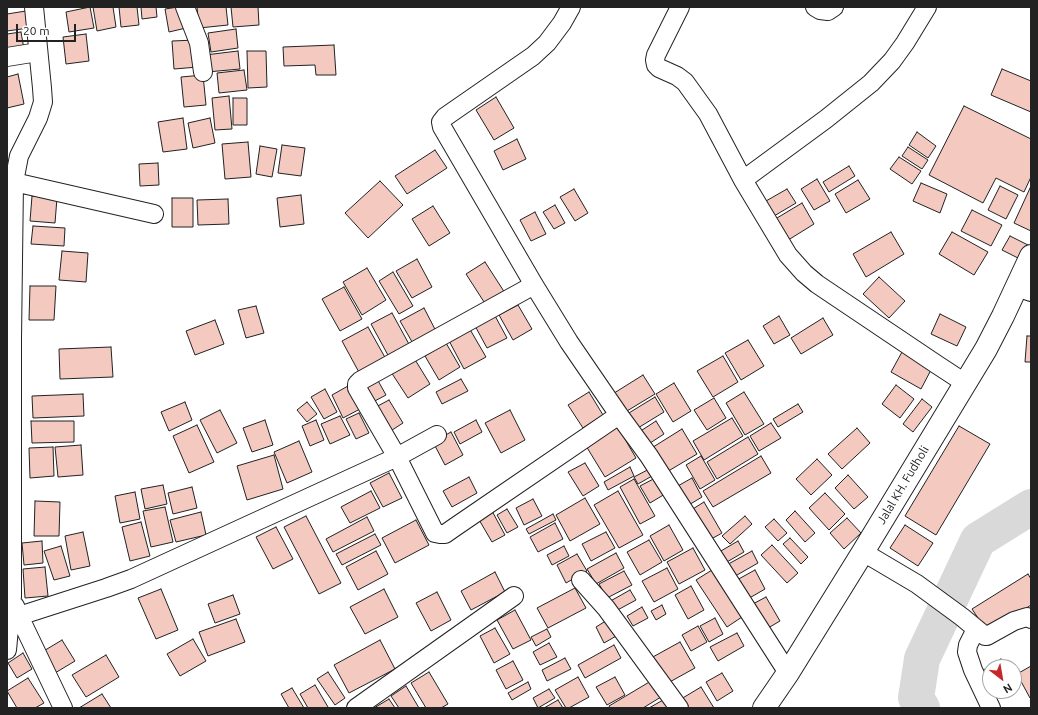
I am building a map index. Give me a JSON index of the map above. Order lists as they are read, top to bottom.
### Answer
{
  "streets": {
    "main road": ["Jalal KH. Fudholi"]
  },
  "scale_bar": "20 m",
  "north": "bottom right"
}
